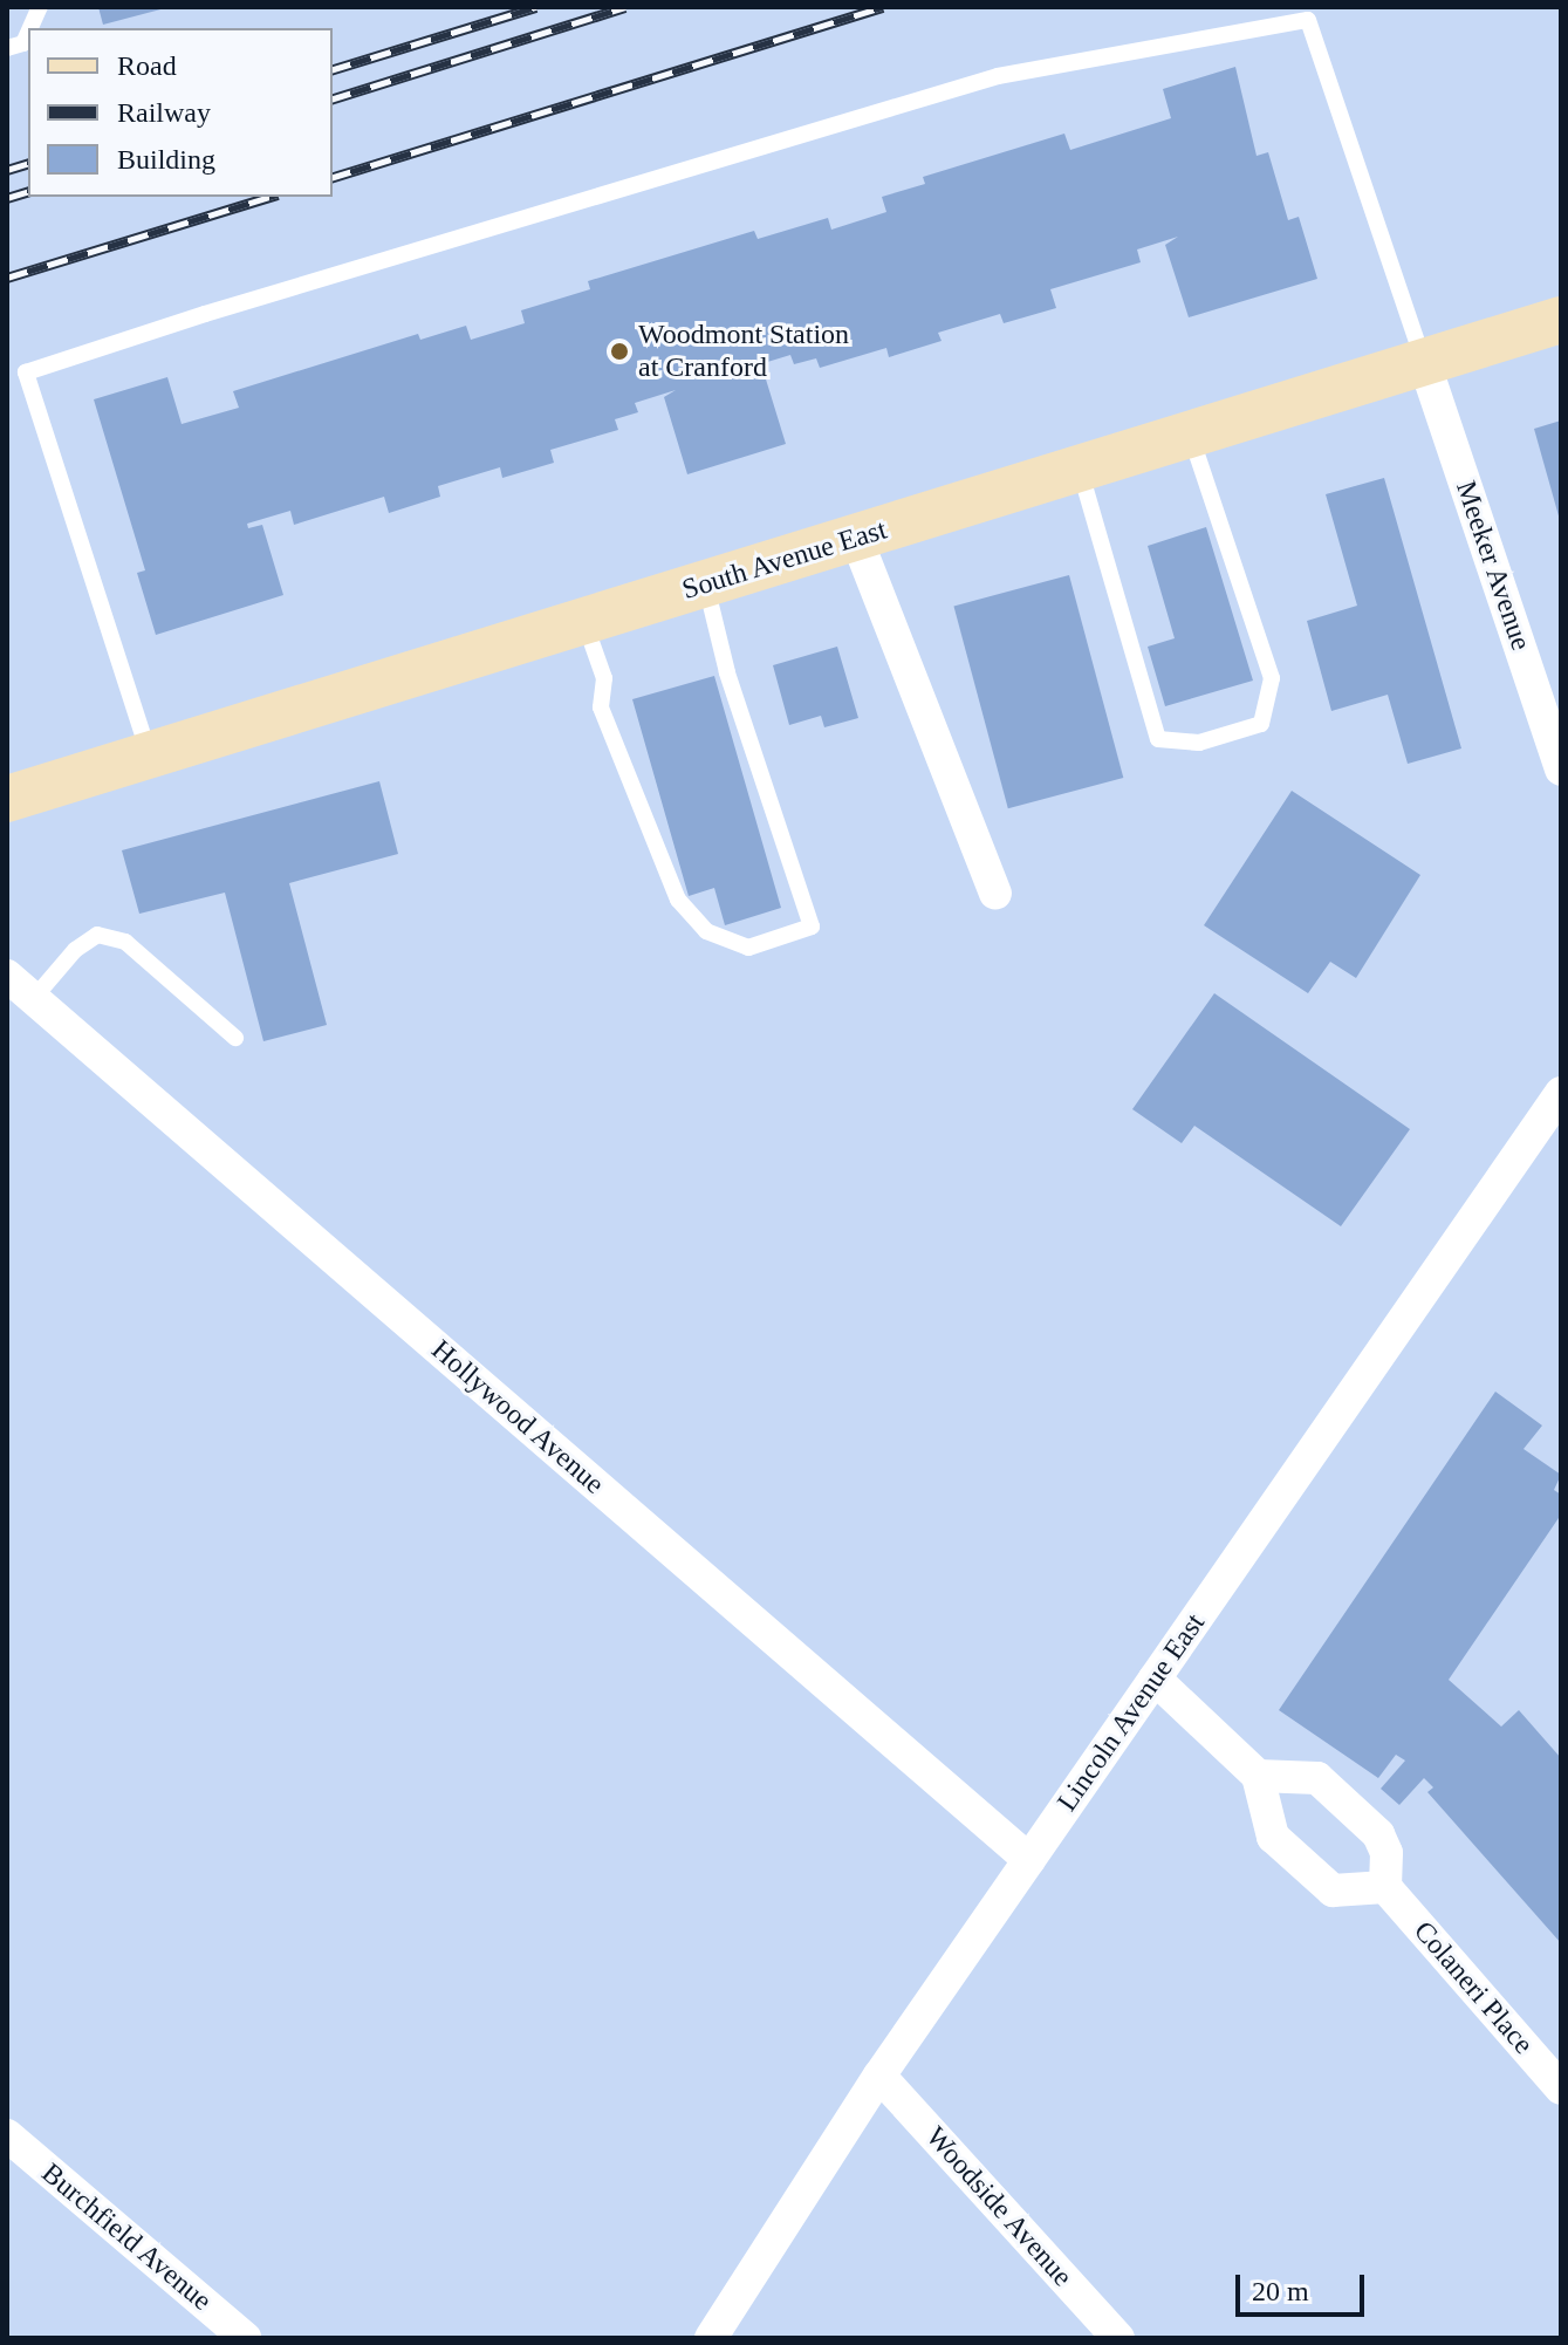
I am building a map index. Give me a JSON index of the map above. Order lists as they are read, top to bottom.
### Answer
{
  "streets": {
    "main road": ["South Avenue East"],
    "street": [
      "Meeker Avenue",
      "Hollywood Avenue",
      "Lincoln Avenue East",
      "Colaneri Place",
      "Woodside Avenue",
      "Burchfield Avenue"
    ]
  },
  "crossings": [
    ["South Avenue East", "Meeker Avenue"],
    ["Hollywood Avenue", "Lincoln Avenue East"],
    ["Lincoln Avenue East", "Woodside Avenue"]
  ],
  "places": ["Woodmont Station at Cranford"],
  "legend": ["Road", "Railway", "Building"],
  "scale_bar": "20 m"
}
